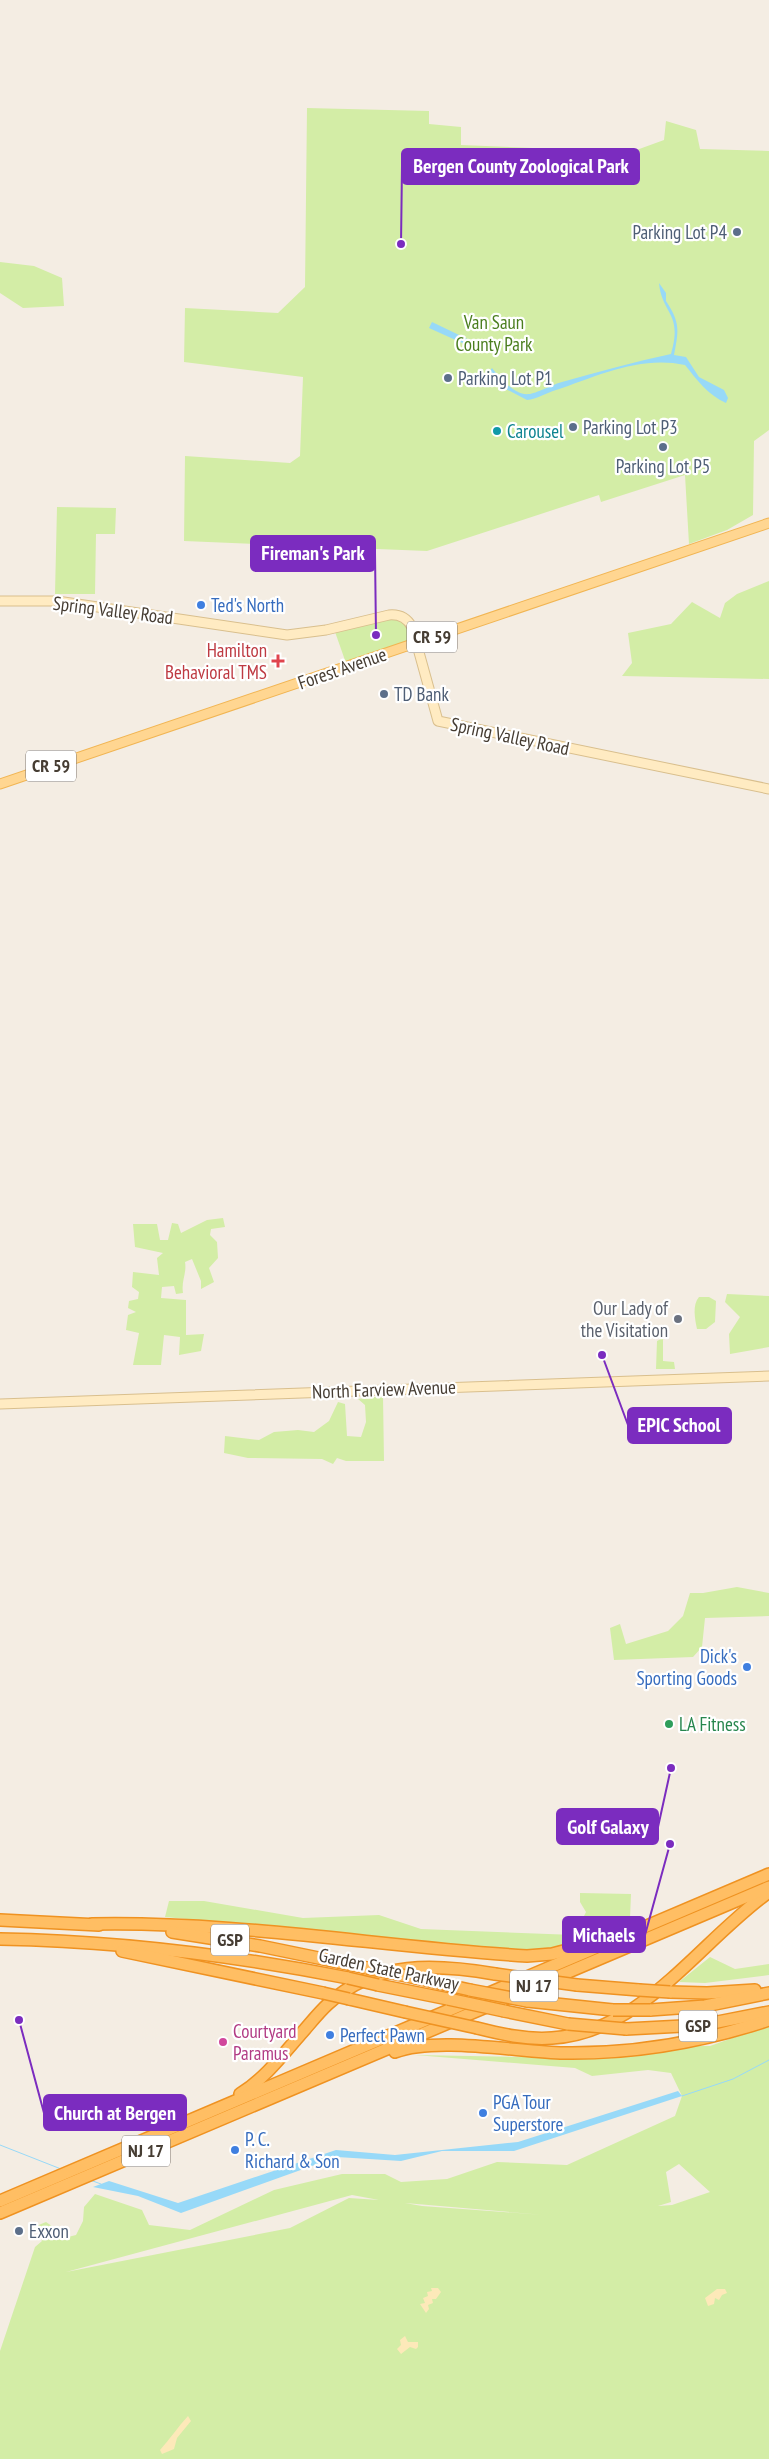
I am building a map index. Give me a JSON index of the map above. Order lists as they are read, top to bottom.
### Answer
{
  "streets": {
    "highway": ["GSP", "Garden State Parkway", "NJ 17"],
    "main road": ["CR 59", "Forest Avenue"],
    "street": ["Spring Valley Road", "North Farview Avenue"]
  },
  "crossings": [
    ["Spring Valley Road", "Forest Avenue"]
  ],
  "parks": ["Van Saun County Park"],
  "places": {
    "other": [
      "Parking Lot P4",
      "Bergen County Zoological Park",
      "Parking Lot P1",
      "Parking Lot P3",
      "Carousel",
      "Parking Lot P5",
      "Ted's North",
      "Fireman's Park",
      "TD Bank",
      "Our Lady of the Visitation",
      "EPIC School",
      "Dick's Sporting Goods",
      "LA Fitness",
      "Golf Galaxy",
      "Michaels",
      "Church at Bergen",
      "Perfect Pawn",
      "Courtyard Paramus",
      "PGA Tour Superstore",
      "P. C. Richard & Son",
      "Exxon"
    ],
    "health": ["Hamilton Behavioral TMS"]
  }
}
